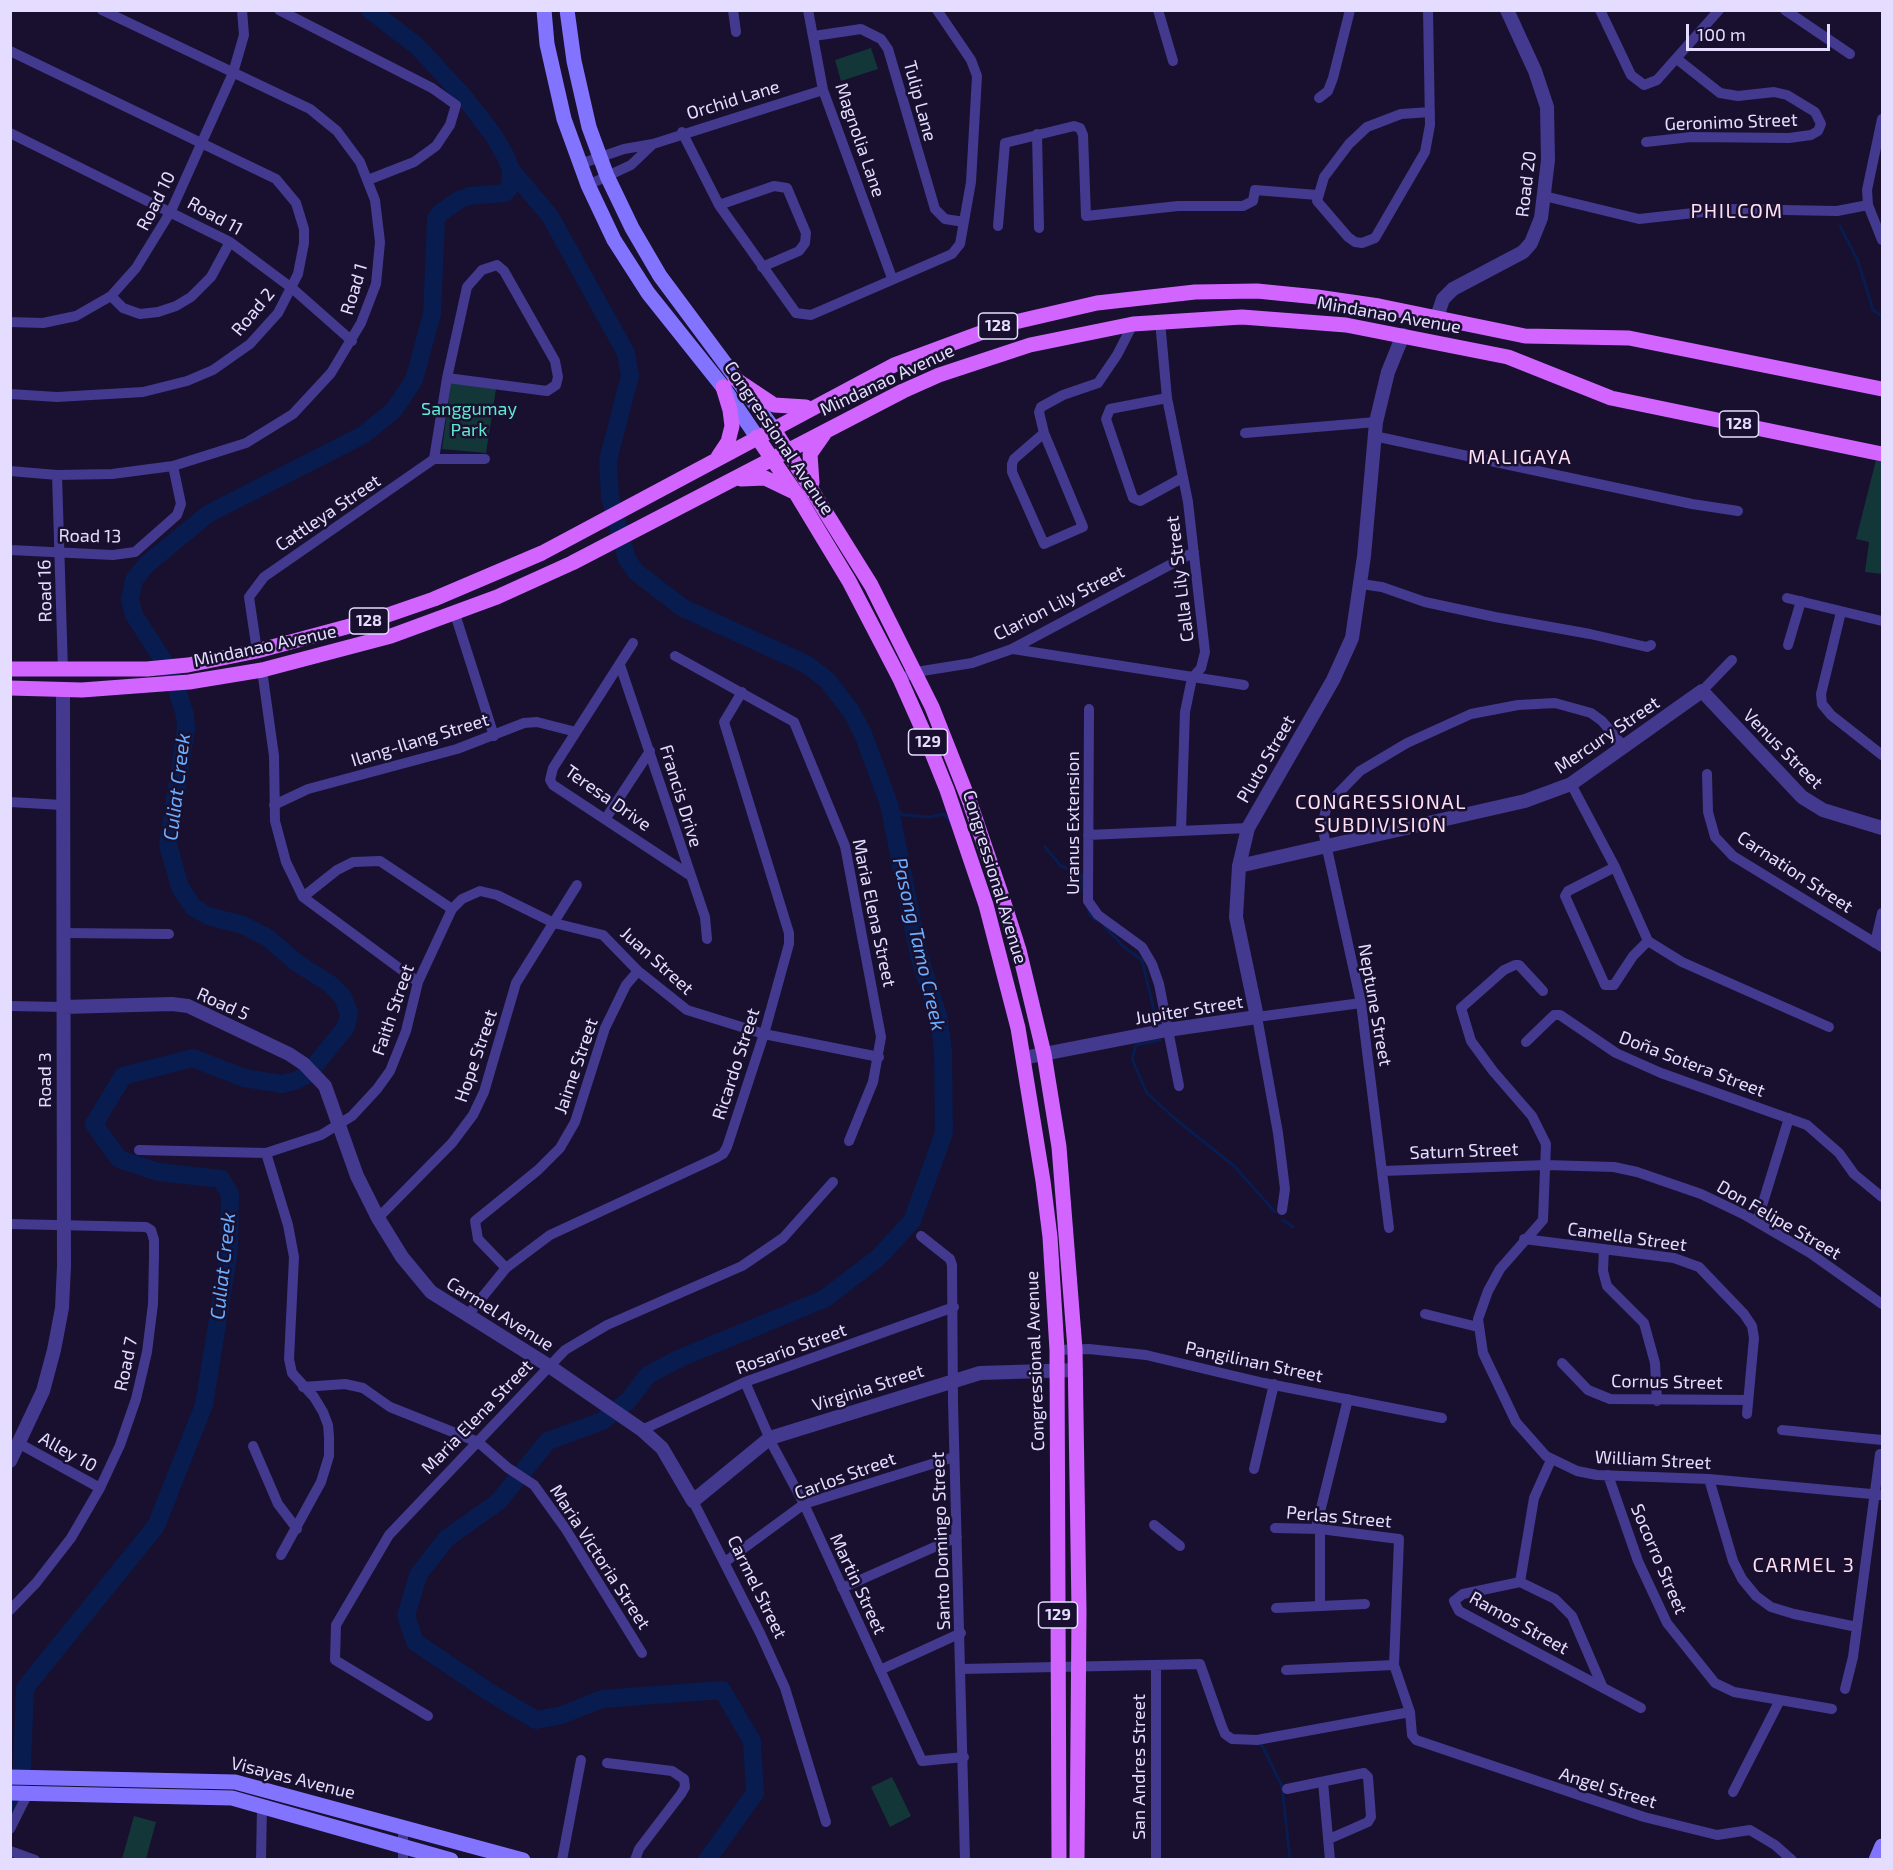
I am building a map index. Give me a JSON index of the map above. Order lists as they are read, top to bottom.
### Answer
{
  "streets": {
    "main road": [
      "Mindanao Avenue",
      "128",
      "Congressional Avenue",
      "129",
      "Visayas Avenue"
    ],
    "street": [
      "Orchid Lane",
      "Tulip Lane",
      "Geronimo Street",
      "Magnolia Lane",
      "Road 20",
      "Road 10",
      "Road 11",
      "Road 1",
      "Road 2",
      "Cattleya Street",
      "Road 13",
      "Calla Lily Street",
      "Road 16",
      "Clarion Lily Street",
      "Mercury Street",
      "Ilang-Ilang Street",
      "Venus Street",
      "Pluto Street",
      "Francis Drive",
      "Teresa Drive",
      "Uranus Extension",
      "Carnation Street",
      "Maria Elena Street",
      "Juan Street",
      "Road 5",
      "Neptune Street",
      "Faith Street",
      "Jupiter Street",
      "Hope Street",
      "Ricardo Street",
      "Doña Sotera Street",
      "Jaime Street",
      "Road 3",
      "Saturn Street",
      "Don Felipe Street",
      "Camella Street",
      "Carmel Avenue",
      "Rosario Street",
      "Pangilinan Street",
      "Road 7",
      "Cornus Street",
      "Virginia Street",
      "Alley 10",
      "William Street",
      "Carlos Street",
      "Perlas Street",
      "Santo Domingo Street",
      "Maria Victoria Street",
      "Socorro Street",
      "Martin Street",
      "Carmel Street",
      "Ramos Street",
      "San Andres Street",
      "Angel Street"
    ]
  },
  "crossings": [
    ["Orchid Lane", "Magnolia Lane"],
    ["Orchid Lane", "Congressional Avenue"],
    ["Tulip Lane", "Magnolia Lane"],
    ["Road 20", "Mindanao Avenue"],
    ["Road 10", "Road 11"],
    ["Road 10", "Road 1"],
    ["Road 10", "Road 2"],
    ["Road 11", "Road 1"],
    ["Road 11", "Road 2"],
    ["Road 1", "Road 13"],
    ["Road 1", "Road 16"],
    ["Mindanao Avenue", "Congressional Avenue"],
    ["Mindanao Avenue", "Cattleya Street"],
    ["Mindanao Avenue", "Calla Lily Street"],
    ["Mindanao Avenue", "Road 16"],
    ["Mindanao Avenue", "Pluto Street"],
    ["Mindanao Avenue", "Road 3"],
    ["Congressional Avenue", "Clarion Lily Street"],
    ["Congressional Avenue", "Jupiter Street"],
    ["Congressional Avenue", "Pangilinan Street"],
    ["Congressional Avenue", "Virginia Street"],
    ["Road 13", "Road 16"],
    ["Calla Lily Street", "Clarion Lily Street"],
    ["Mercury Street", "Venus Street"],
    ["Mercury Street", "Pluto Street"],
    ["Mercury Street", "Neptune Street"],
    ["Ilang-Ilang Street", "Teresa Drive"],
    ["Pluto Street", "Jupiter Street"],
    ["Francis Drive", "Teresa Drive"],
    ["Uranus Extension", "Jupiter Street"],
    ["Maria Elena Street", "Juan Street"],
    ["Maria Elena Street", "Ricardo Street"],
    ["Maria Elena Street", "Carmel Avenue"],
    ["Maria Elena Street", "Maria Victoria Street"],
    ["Juan Street", "Hope Street"],
    ["Juan Street", "Ricardo Street"],
    ["Juan Street", "Jaime Street"],
    ["Road 5", "Road 3"],
    ["Road 5", "Carmel Avenue"],
    ["Neptune Street", "Jupiter Street"],
    ["Neptune Street", "Saturn Street"],
    ["Faith Street", "Carmel Avenue"],
    ["Hope Street", "Carmel Avenue"],
    ["Ricardo Street", "Jaime Street"],
    ["Ricardo Street", "Carmel Avenue"],
    ["Road 3", "Road 7"],
    ["Road 3", "Alley 10"],
    ["Saturn Street", "Don Felipe Street"],
    ["Saturn Street", "William Street"],
    ["Don Felipe Street", "William Street"],
    ["Camella Street", "Cornus Street"],
    ["Camella Street", "William Street"],
    ["Carmel Avenue", "Carmel Street"],
    ["Rosario Street", "Santo Domingo Street"],
    ["Rosario Street", "Martin Street"],
    ["Rosario Street", "Carmel Street"],
    ["Road 7", "Alley 10"],
    ["Virginia Street", "Santo Domingo Street"],
    ["Virginia Street", "Martin Street"],
    ["Virginia Street", "Carmel Street"],
    ["William Street", "Socorro Street"],
    ["William Street", "Ramos Street"],
    ["Carlos Street", "Santo Domingo Street"],
    ["Carlos Street", "Martin Street"],
    ["Carlos Street", "Carmel Street"],
    ["Santo Domingo Street", "Martin Street"]
  ],
  "districts": [
    "PHILCOM",
    "MALIGAYA",
    "CONGRESSIONAL SUBDIVISION",
    "CARMEL 3"
  ],
  "water": ["Culiat Creek", "Pasong Tamo Creek"],
  "parks": ["Sanggumay Park"],
  "scale_bar": "100 m"
}
